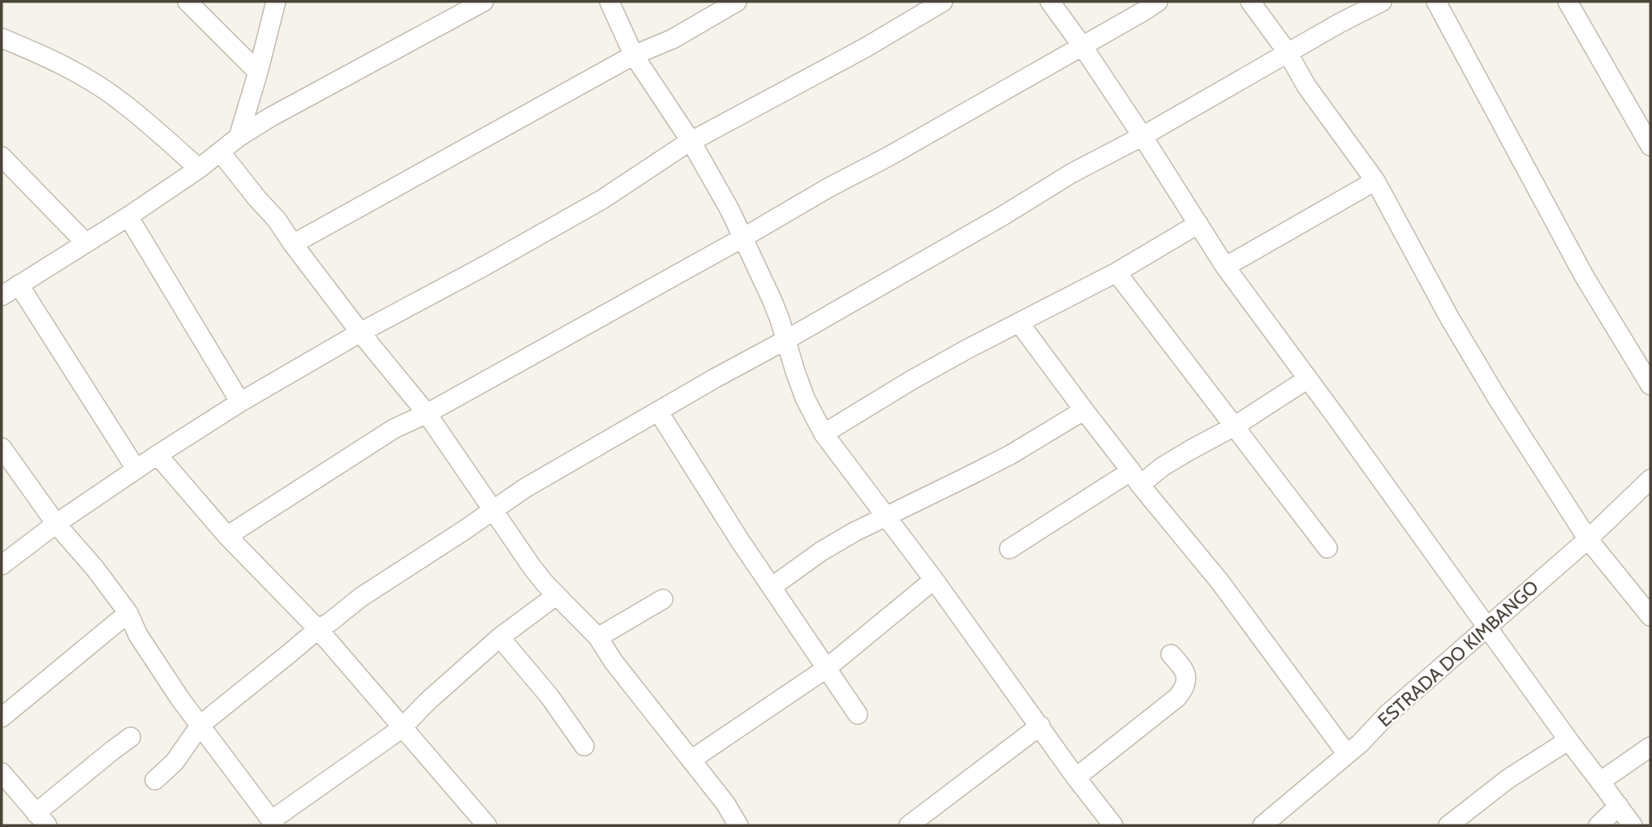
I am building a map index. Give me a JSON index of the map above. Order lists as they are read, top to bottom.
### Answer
{
  "streets": {
    "street": ["ESTRADA DO KIMBANGO"]
  }
}
